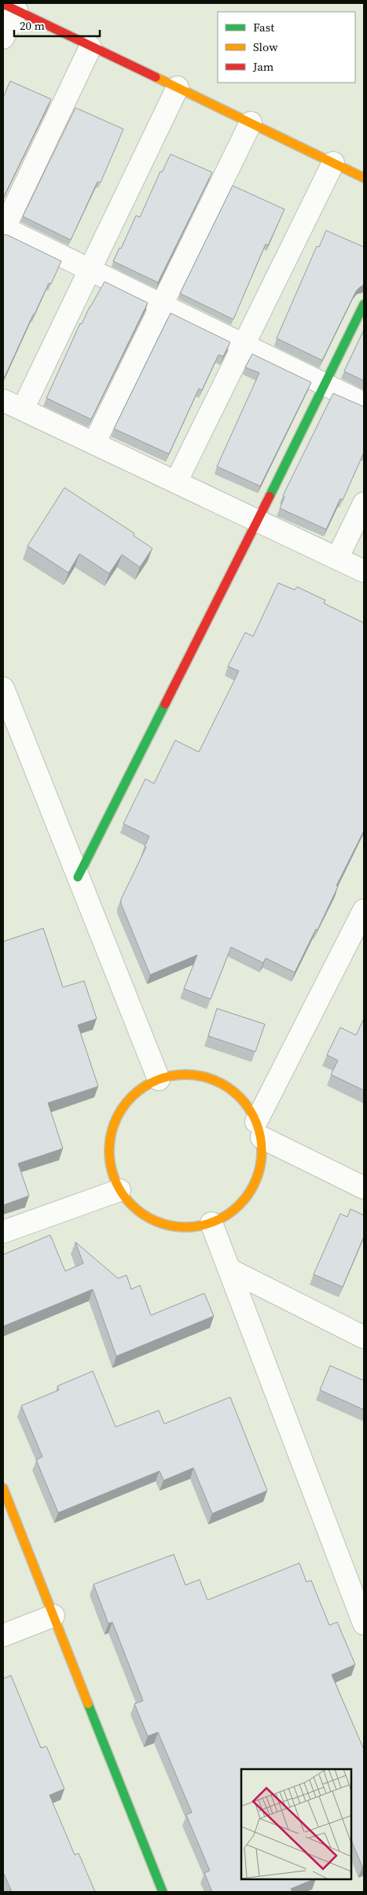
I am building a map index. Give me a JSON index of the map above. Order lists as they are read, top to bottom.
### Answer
{
  "legend": ["Fast", "Slow", "Jam"],
  "scale_bar": "20 m"
}
